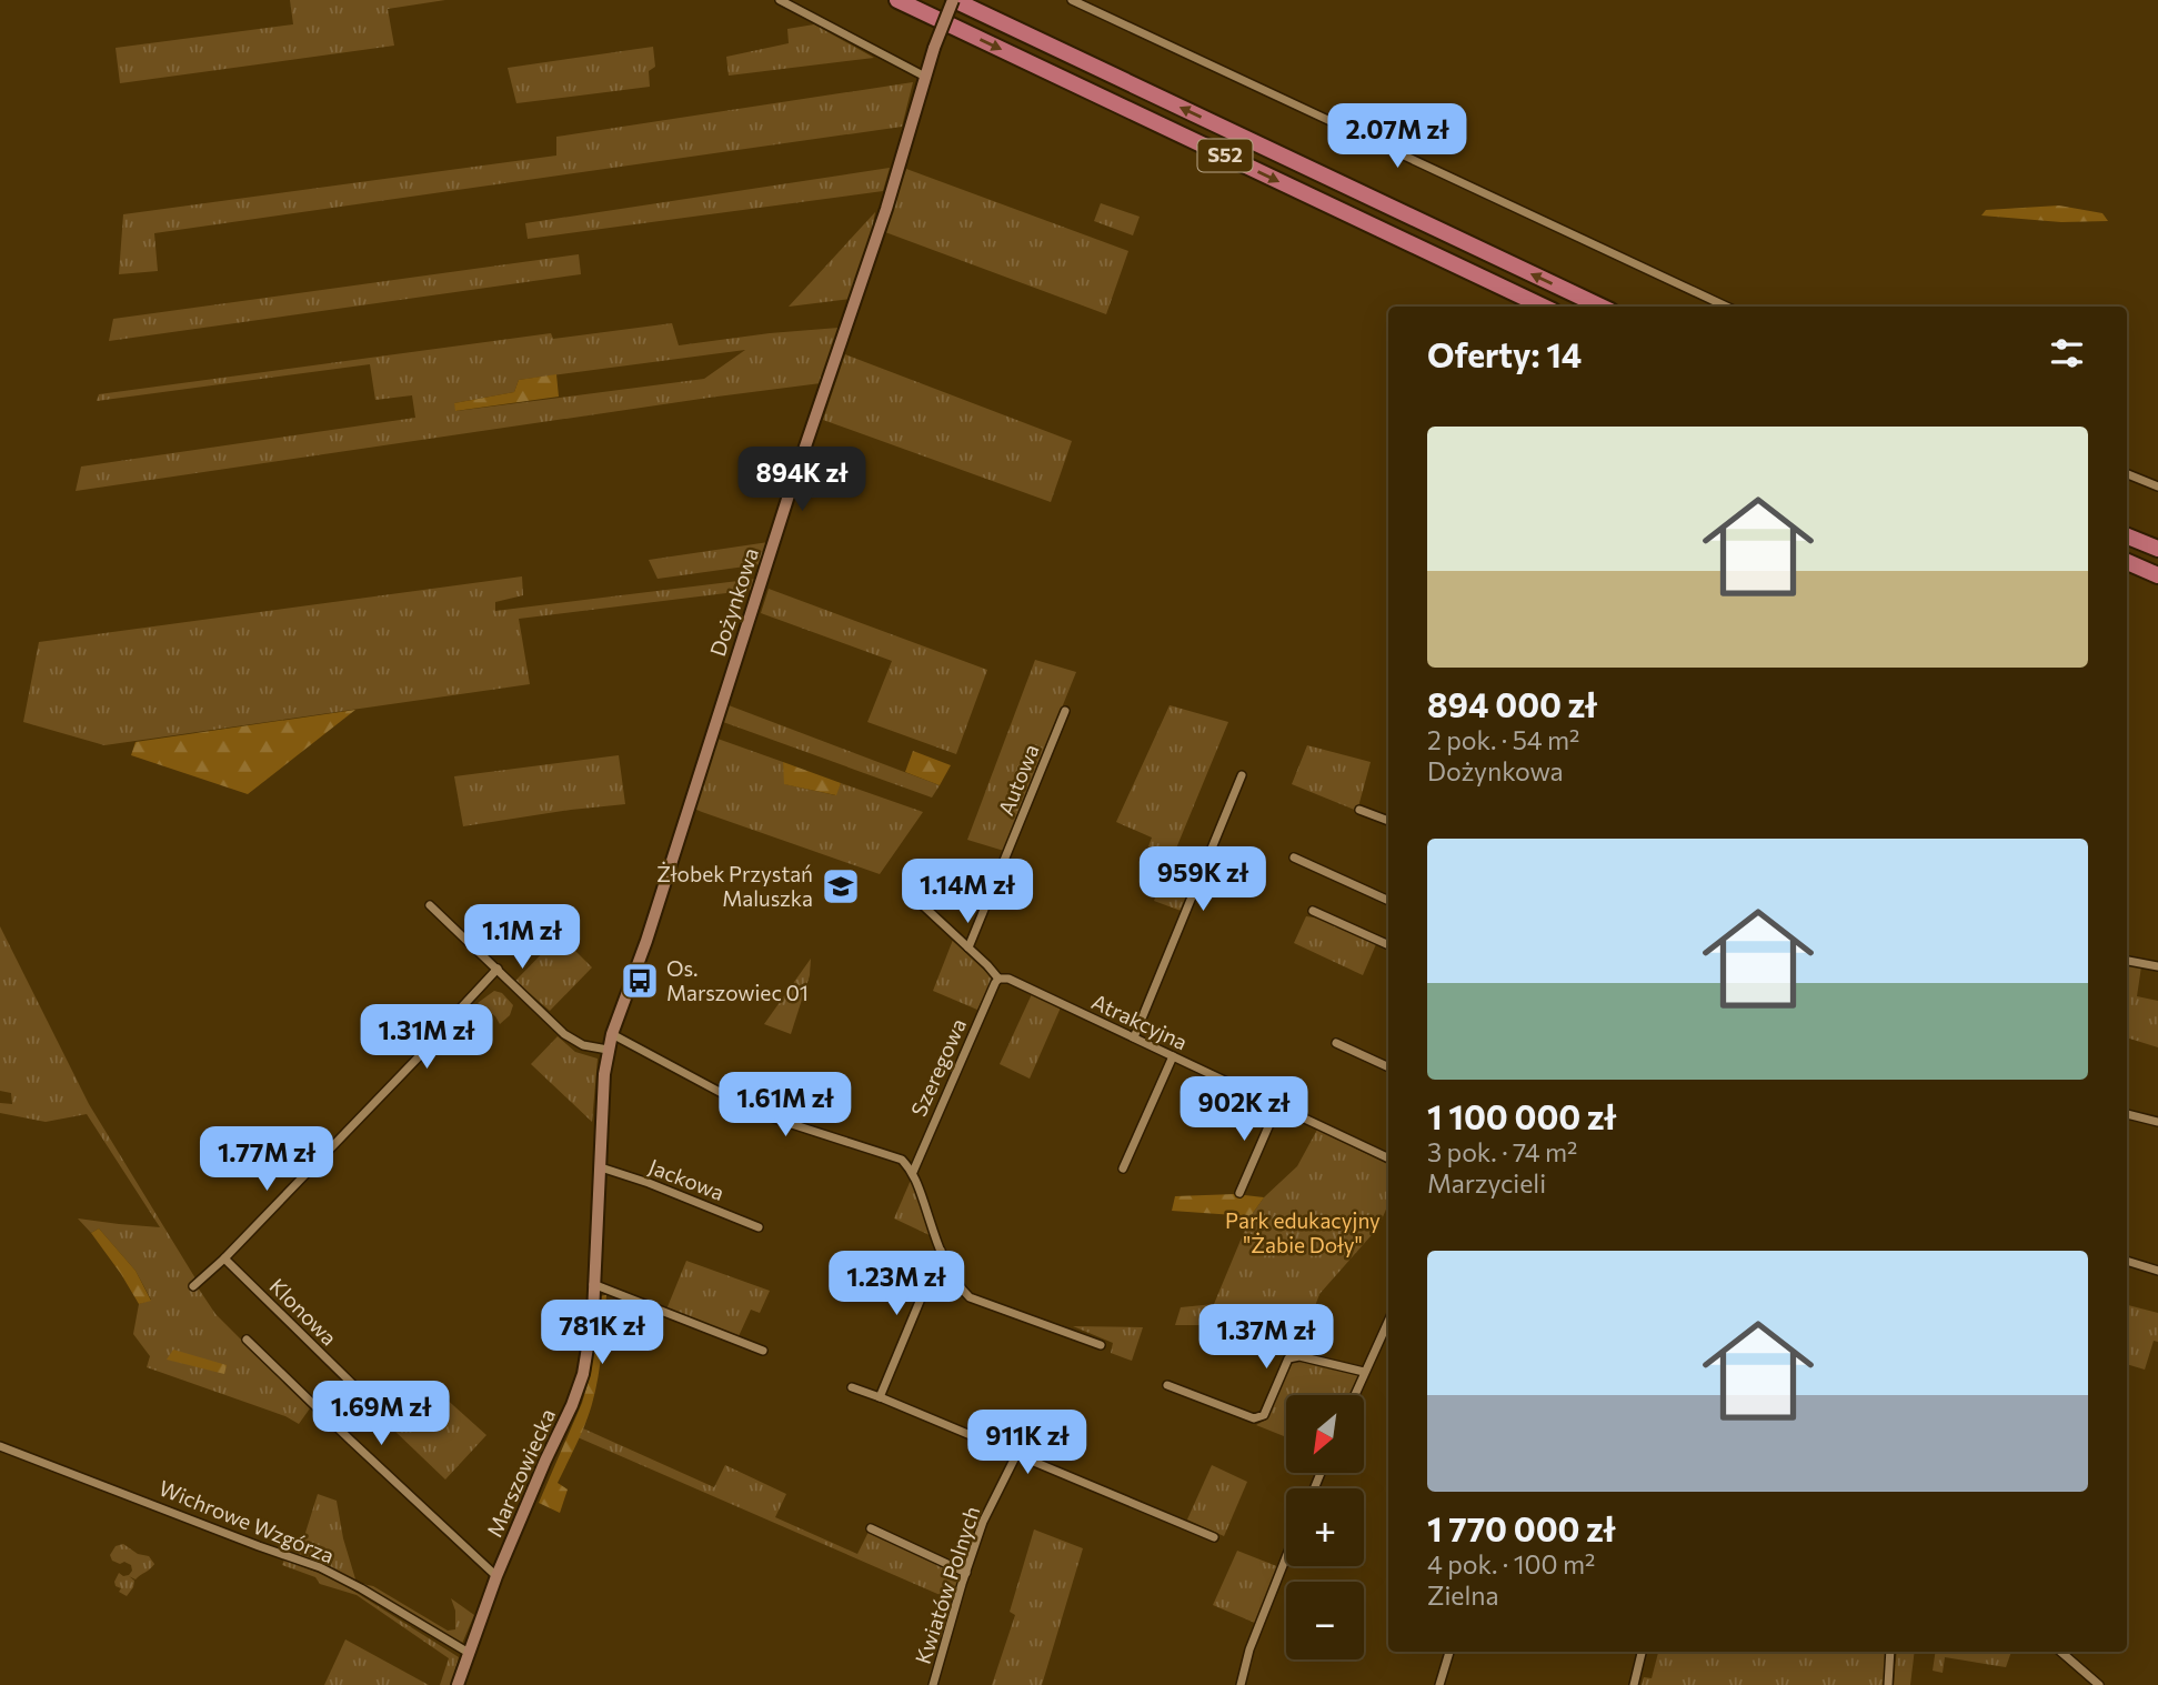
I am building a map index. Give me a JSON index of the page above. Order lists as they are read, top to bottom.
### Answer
{
  "streets": {
    "highway": ["S52"],
    "street": [
      "Dożynkowa",
      "Autowa",
      "Atrakcyjna",
      "Szeregowa",
      "Jackowa",
      "Klonowa",
      "Marszowiecka",
      "Wichrowe Wzgórza",
      "Kwiatów Polnych"
    ]
  },
  "crossings": [
    ["S52", "Dożynkowa"],
    ["Dożynkowa", "Marszowiecka"],
    ["Atrakcyjna", "Szeregowa"],
    ["Jackowa", "Marszowiecka"],
    ["Marszowiecka", "Wichrowe Wzgórza"]
  ],
  "parks": ["Park edukacyjny \"Żabie Doły\""],
  "places": {
    "school or university": ["Żłobek Przystań Maluszka"],
    "bus stop": ["Os. Marszowiec 01"]
  },
  "north": "bottom left",
  "page": {
    "price": [
      "2.07M zł",
      "894K zł",
      "959K zł",
      "1.14M zł",
      "1.1M zł",
      "1.31M zł",
      "1.61M zł",
      "902K zł",
      "1.77M zł",
      "1.23M zł",
      "781K zł",
      "1.37M zł",
      "1.69M zł",
      "911K zł"
    ],
    "heading": "Oferty: 14",
    "list": [
      {
        "name": "894 000 zł",
        "note": "2 pok. · 54 m² · Dożynkowa"
      },
      {
        "name": "1 100 000 zł",
        "note": "3 pok. · 74 m² · Marzycieli"
      },
      {
        "name": "1 770 000 zł",
        "note": "4 pok. · 100 m² · Zielna"
      }
    ],
    "map_buttons": ["+", "−"]
  }
}
